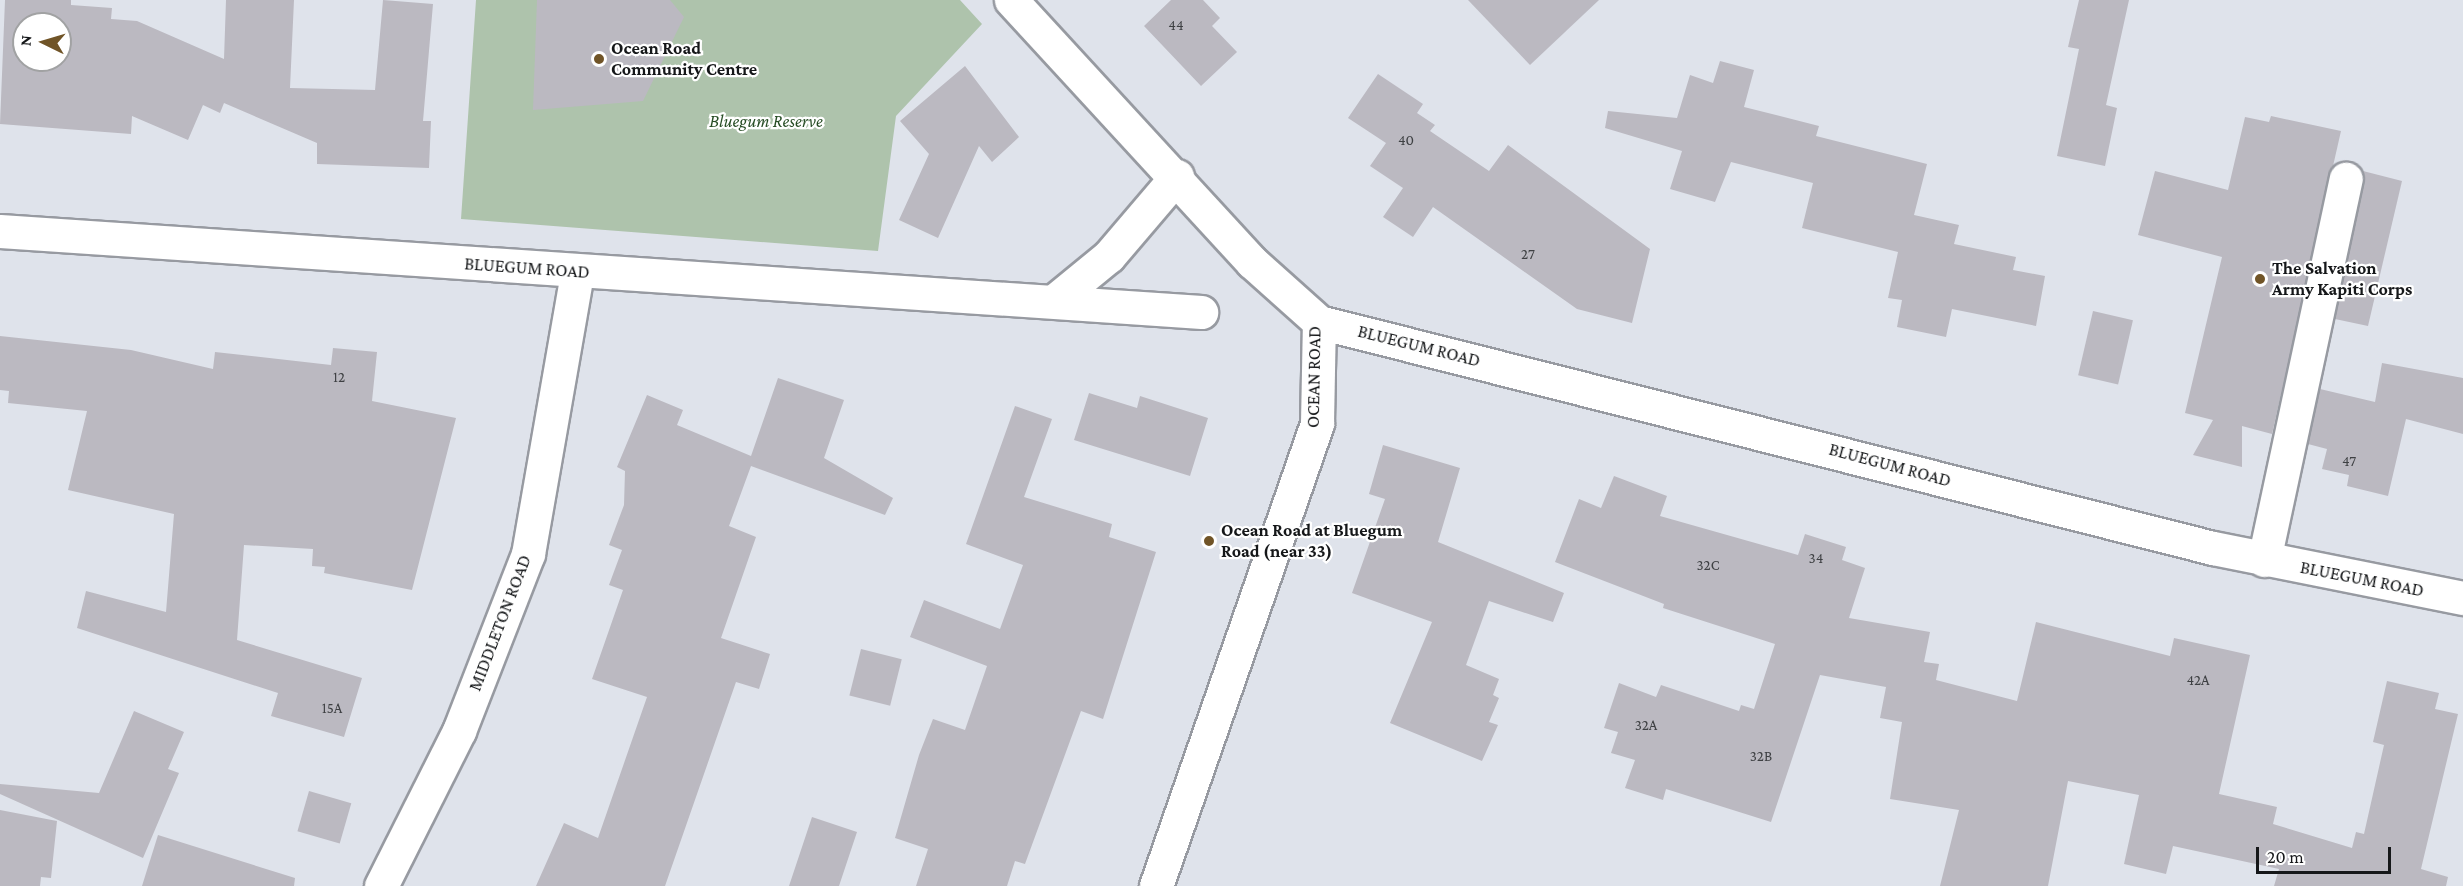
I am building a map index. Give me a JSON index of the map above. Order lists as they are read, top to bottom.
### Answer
{
  "streets": {
    "street": ["BLUEGUM ROAD", "OCEAN ROAD", "MIDDLETON ROAD"]
  },
  "crossings": [
    ["BLUEGUM ROAD", "OCEAN ROAD"],
    ["BLUEGUM ROAD", "MIDDLETON ROAD"]
  ],
  "parks": ["Bluegum Reserve"],
  "places": ["Ocean Road Community Centre", "The Salvation Army Kapiti Corps", "Ocean Road at Bluegum Road (near 33)"],
  "house_numbers": [
    "44",
    "40",
    "27",
    "12",
    "47",
    "34",
    "32C",
    "42A",
    "15A",
    "32A",
    "32B"
  ],
  "scale_bar": "20 m",
  "north": "left"
}
